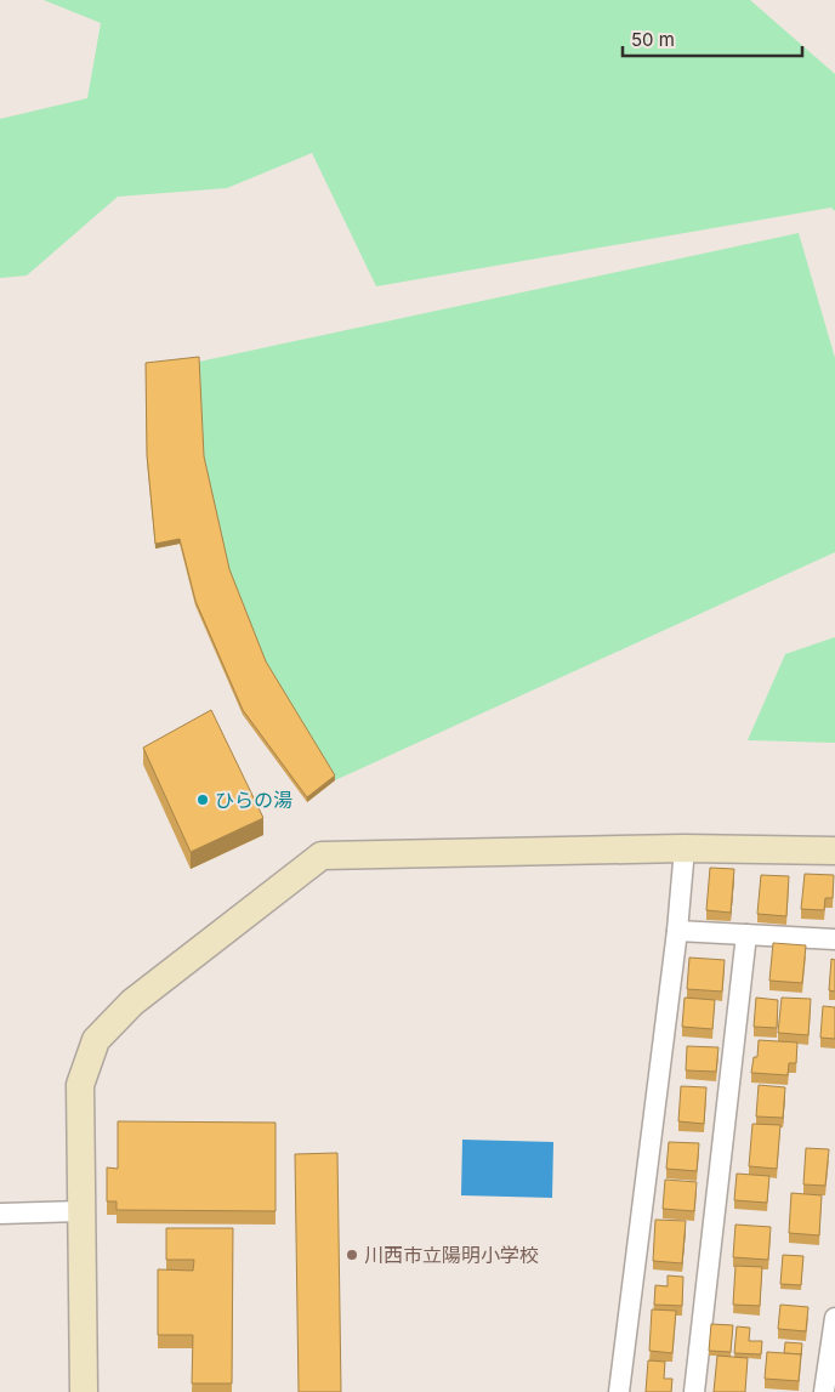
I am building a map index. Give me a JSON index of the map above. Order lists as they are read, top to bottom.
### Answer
{
  "places": ["ひらの湯", "川西市立陽明小学校"],
  "scale_bar": "50 m"
}
